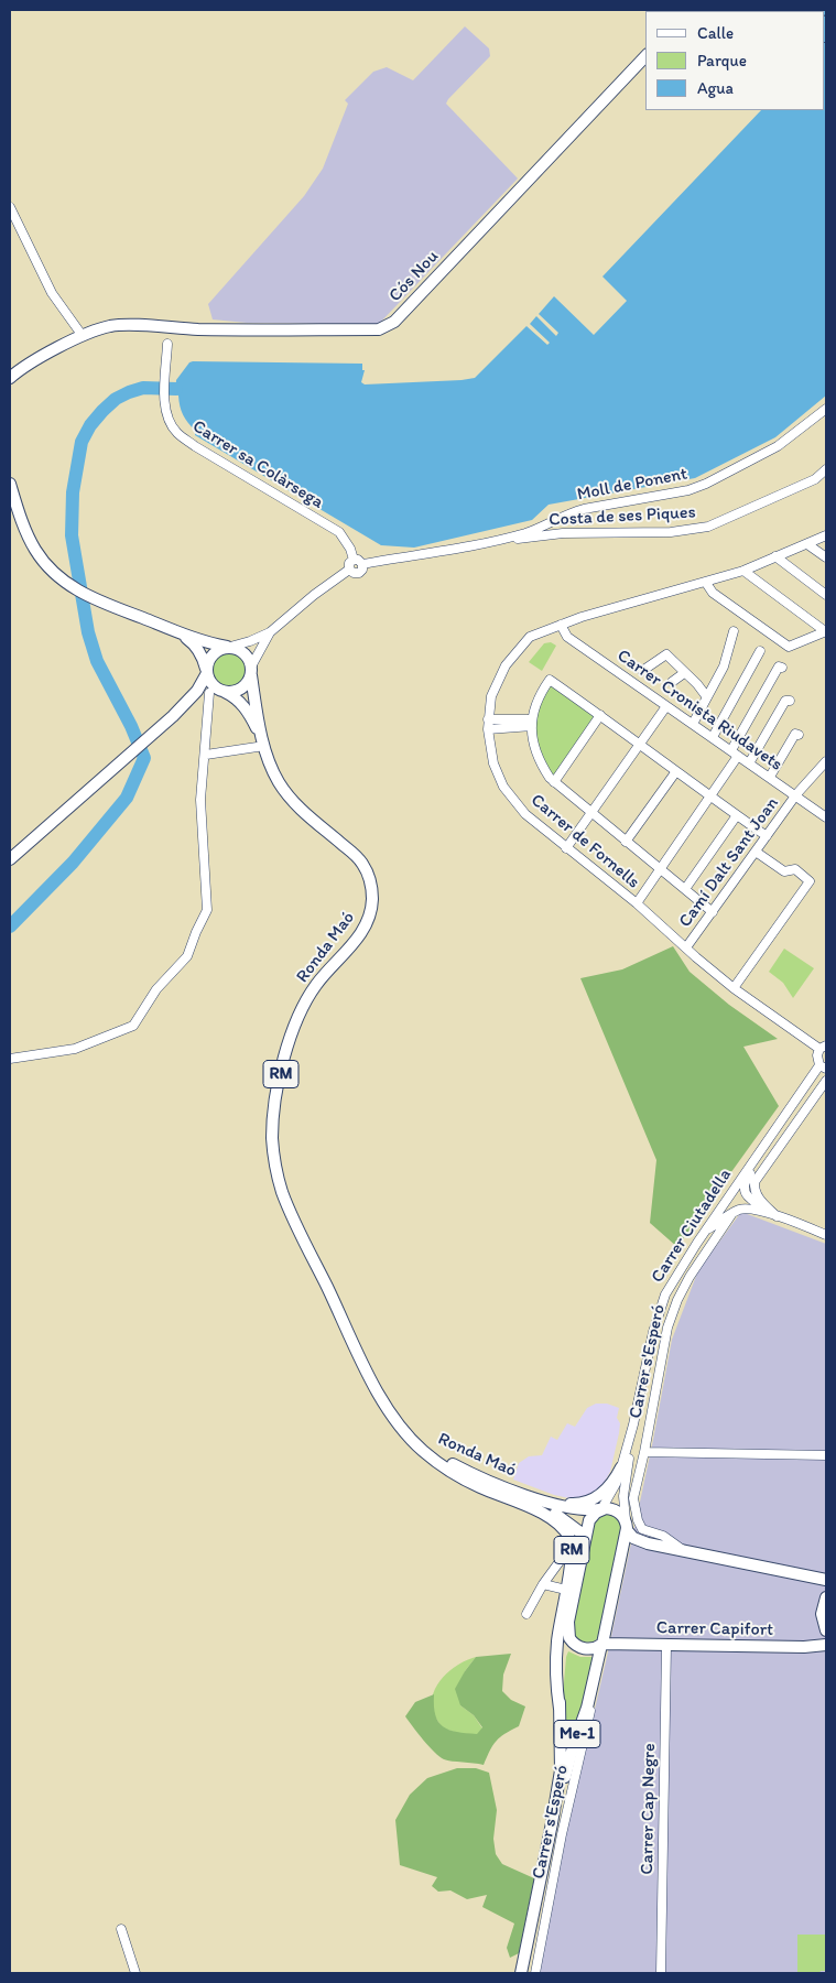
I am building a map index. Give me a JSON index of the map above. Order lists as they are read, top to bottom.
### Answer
{
  "streets": {
    "main road": [
      "Cós Nou",
      "Ronda Maó",
      "RM",
      "Carrer Capifort",
      "Me-1"
    ],
    "street": [
      "Carrer sa Colàrsega",
      "Moll de Ponent",
      "Costa de ses Piques",
      "Carrer Cronista Riudavets",
      "Carrer de Fornells",
      "Camí Dalt Sant Joan",
      "Carrer Ciutadella",
      "Carrer s'Esperó",
      "Carrer Cap Negre"
    ]
  },
  "crossings": [
    ["Carrer sa Colàrsega", "Moll de Ponent"],
    ["Moll de Ponent", "Costa de ses Piques"],
    ["Moll de Ponent", "Ronda Maó"],
    ["Carrer Cronista Riudavets", "Carrer de Fornells"],
    ["Carrer Cronista Riudavets", "Camí Dalt Sant Joan"],
    ["Carrer de Fornells", "Camí Dalt Sant Joan"],
    ["Ronda Maó", "RM"],
    ["RM", "Carrer Ciutadella"],
    ["RM", "Carrer s'Esperó"],
    ["RM", "Carrer Capifort"],
    ["RM", "Me-1"],
    ["Carrer s'Esperó", "Me-1"],
    ["Carrer Capifort", "Me-1"],
    ["Carrer Capifort", "Carrer Cap Negre"]
  ],
  "legend": ["Calle", "Parque", "Agua"]
}
